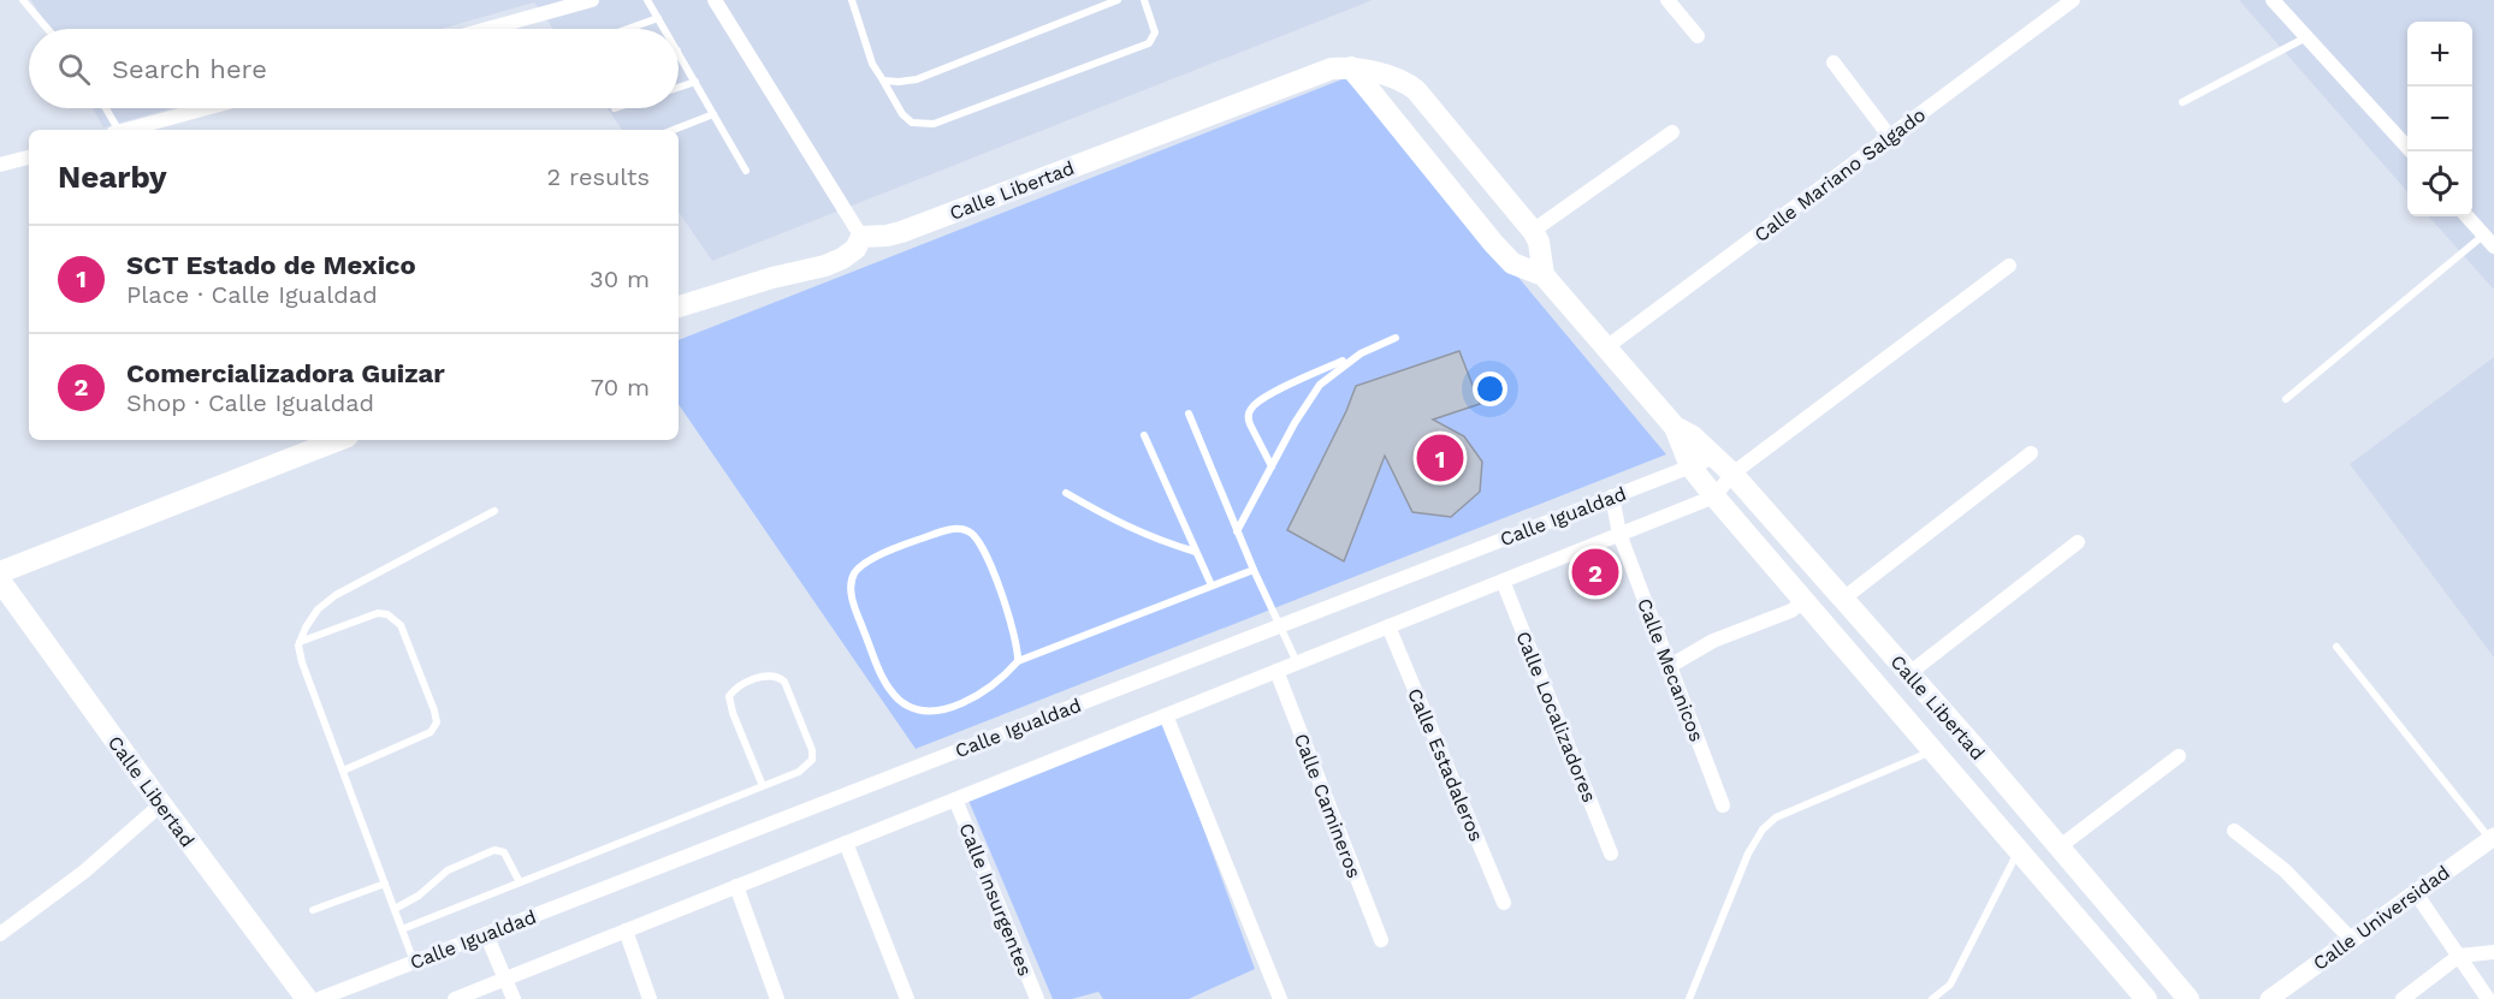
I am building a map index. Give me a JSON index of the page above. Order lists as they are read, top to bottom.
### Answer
{
  "streets": {
    "main road": ["Calle Libertad"],
    "street": [
      "Calle Mariano Salgado",
      "Calle Igualdad",
      "Calle Mecanicos",
      "Calle Localizadores",
      "Calle Estadaleros",
      "Calle Camineros",
      "Calle Insurgentes",
      "Calle Universidad"
    ]
  },
  "crossings": [
    ["Calle Mariano Salgado", "Calle Libertad"],
    ["Calle Libertad", "Calle Igualdad"],
    ["Calle Igualdad", "Calle Mecanicos"],
    ["Calle Igualdad", "Calle Localizadores"],
    ["Calle Igualdad", "Calle Estadaleros"],
    ["Calle Igualdad", "Calle Camineros"],
    ["Calle Igualdad", "Calle Insurgentes"]
  ],
  "page": {
    "map_buttons": ["+", "−"],
    "search": "Search here",
    "heading": ["Nearby", "2 results"],
    "list": [
      {
        "mark": "1",
        "name": "SCT Estado de Mexico",
        "note": "Place · Calle Igualdad",
        "value": "30 m"
      },
      {
        "mark": "2",
        "name": "Comercializadora Guizar",
        "note": "Shop · Calle Igualdad",
        "value": "70 m"
      }
    ],
    "pins": ["1", "2"]
  }
}
